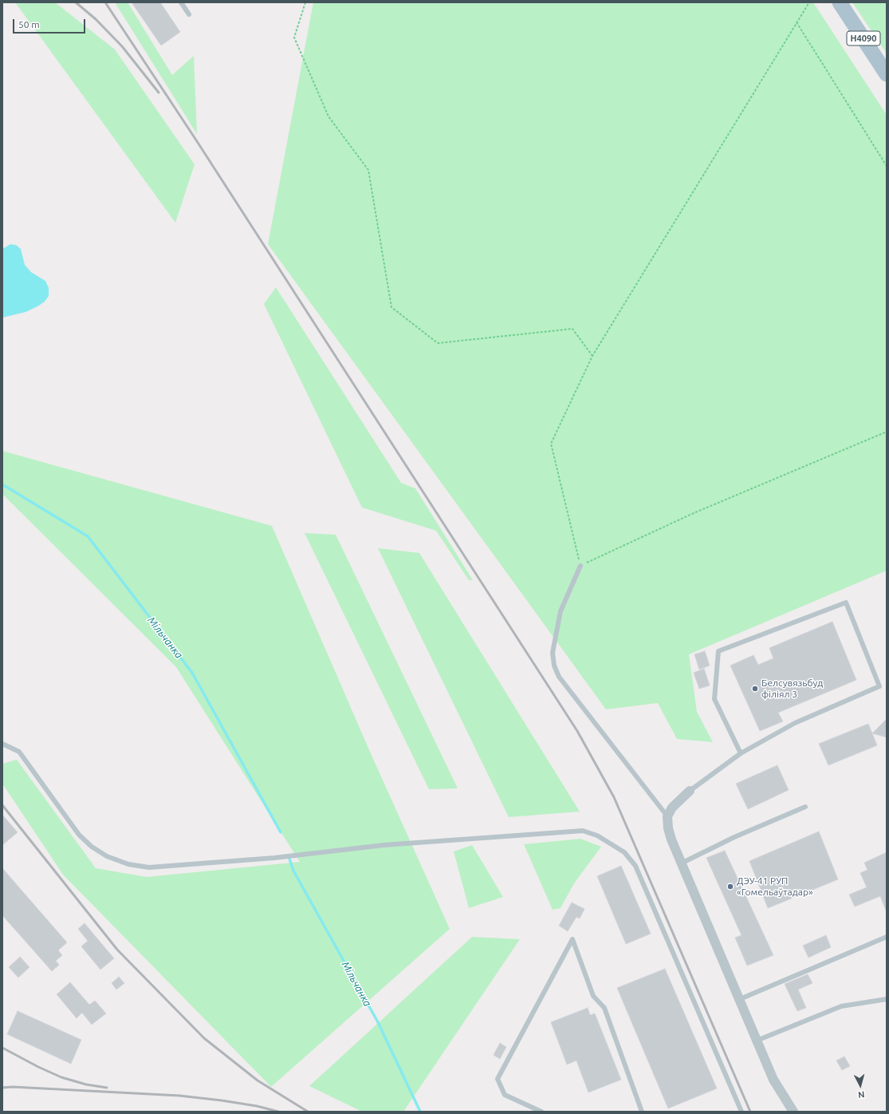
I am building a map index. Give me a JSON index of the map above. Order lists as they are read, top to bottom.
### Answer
{
  "streets": {
    "main road": ["Н4090"]
  },
  "water": ["Мільчанка"],
  "places": ["Белсувязьбуд філіял 3", "ДЭУ-41 РУП «Гомельаўтадар»"],
  "scale_bar": "50 m",
  "north": "bottom"
}
